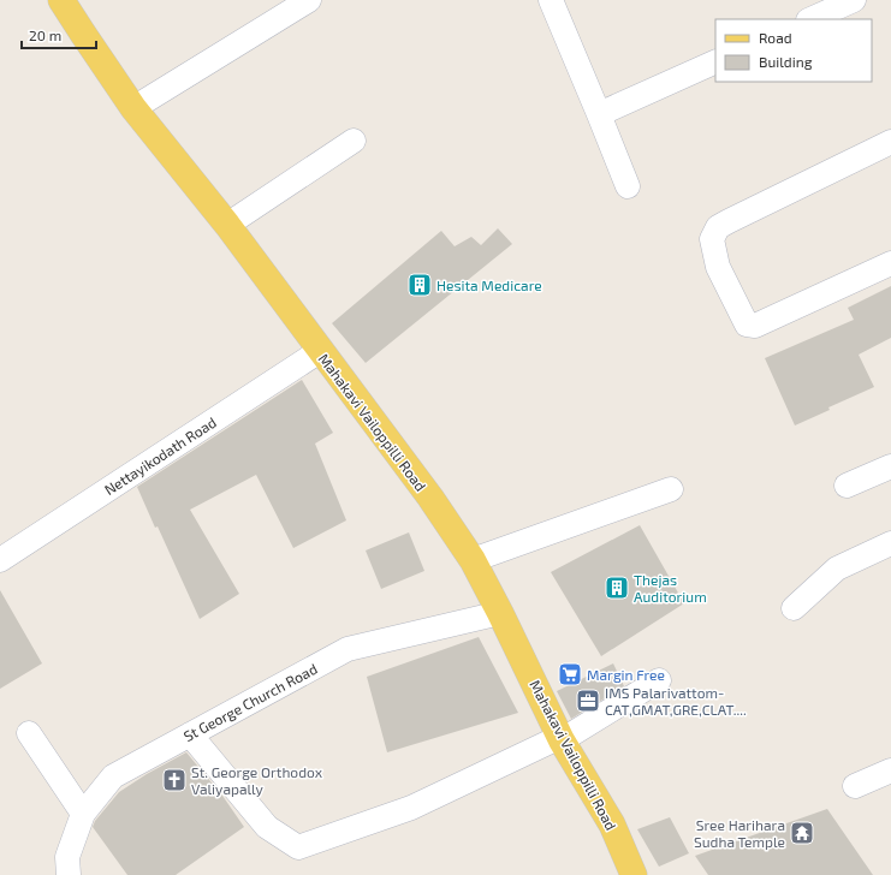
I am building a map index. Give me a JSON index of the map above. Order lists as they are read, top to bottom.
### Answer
{
  "streets": {
    "main road": ["Mahakavi Vailoppilli Road"],
    "street": ["Nettayikodath Road", "St George Church Road"]
  },
  "crossings": [
    ["Mahakavi Vailoppilli Road", "Nettayikodath Road"],
    ["Mahakavi Vailoppilli Road", "St George Church Road"]
  ],
  "places": {
    "building": ["Hesita Medicare", "Thejas Auditorium"],
    "supermarket": ["Margin Free"],
    "office": ["IMS Palarivattom- CAT,GMAT,GRE,CLAT...."],
    "church": ["St. George Orthodox Valiyapally"],
    "temple": ["Sree Harihara Sudha Temple"]
  },
  "legend": ["Road", "Building"],
  "scale_bar": "20 m"
}
